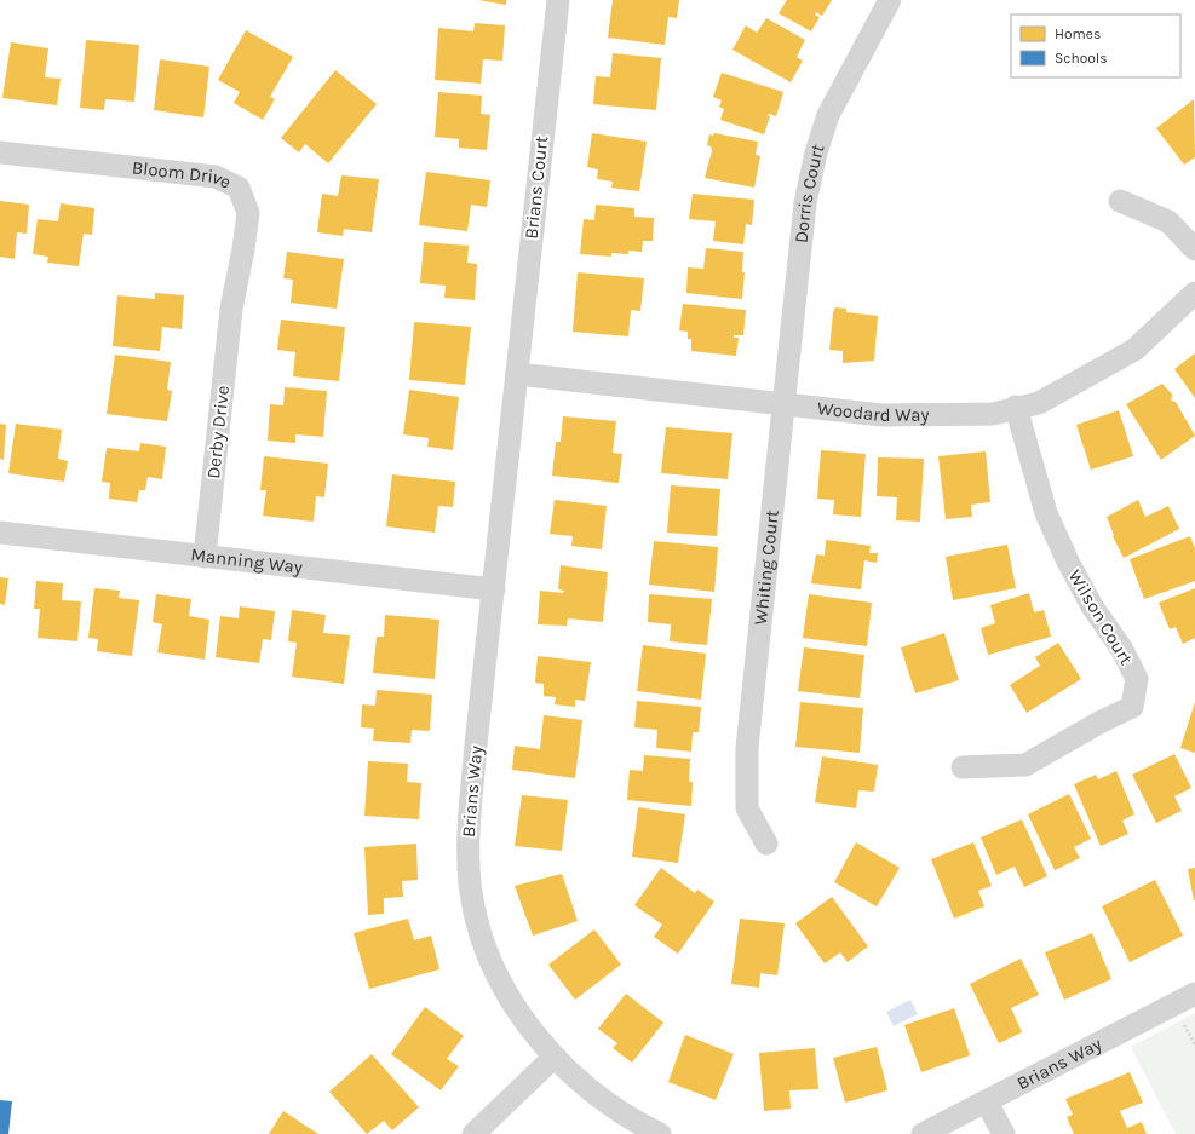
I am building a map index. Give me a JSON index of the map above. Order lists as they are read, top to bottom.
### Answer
{
  "streets": {
    "street": [
      "Bloom Drive",
      "Brians Court",
      "Dorris Court",
      "Woodard Way",
      "Derby Drive",
      "Manning Way",
      "Whiting Court",
      "Wilson Court",
      "Brians Way"
    ]
  },
  "crossings": [
    ["Bloom Drive", "Derby Drive"],
    ["Brians Court", "Woodard Way"],
    ["Brians Court", "Brians Way"],
    ["Dorris Court", "Woodard Way"],
    ["Dorris Court", "Whiting Court"],
    ["Woodard Way", "Whiting Court"],
    ["Woodard Way", "Wilson Court"],
    ["Woodard Way", "Brians Way"],
    ["Derby Drive", "Manning Way"],
    ["Manning Way", "Brians Way"]
  ],
  "legend": ["Homes", "Schools"]
}
